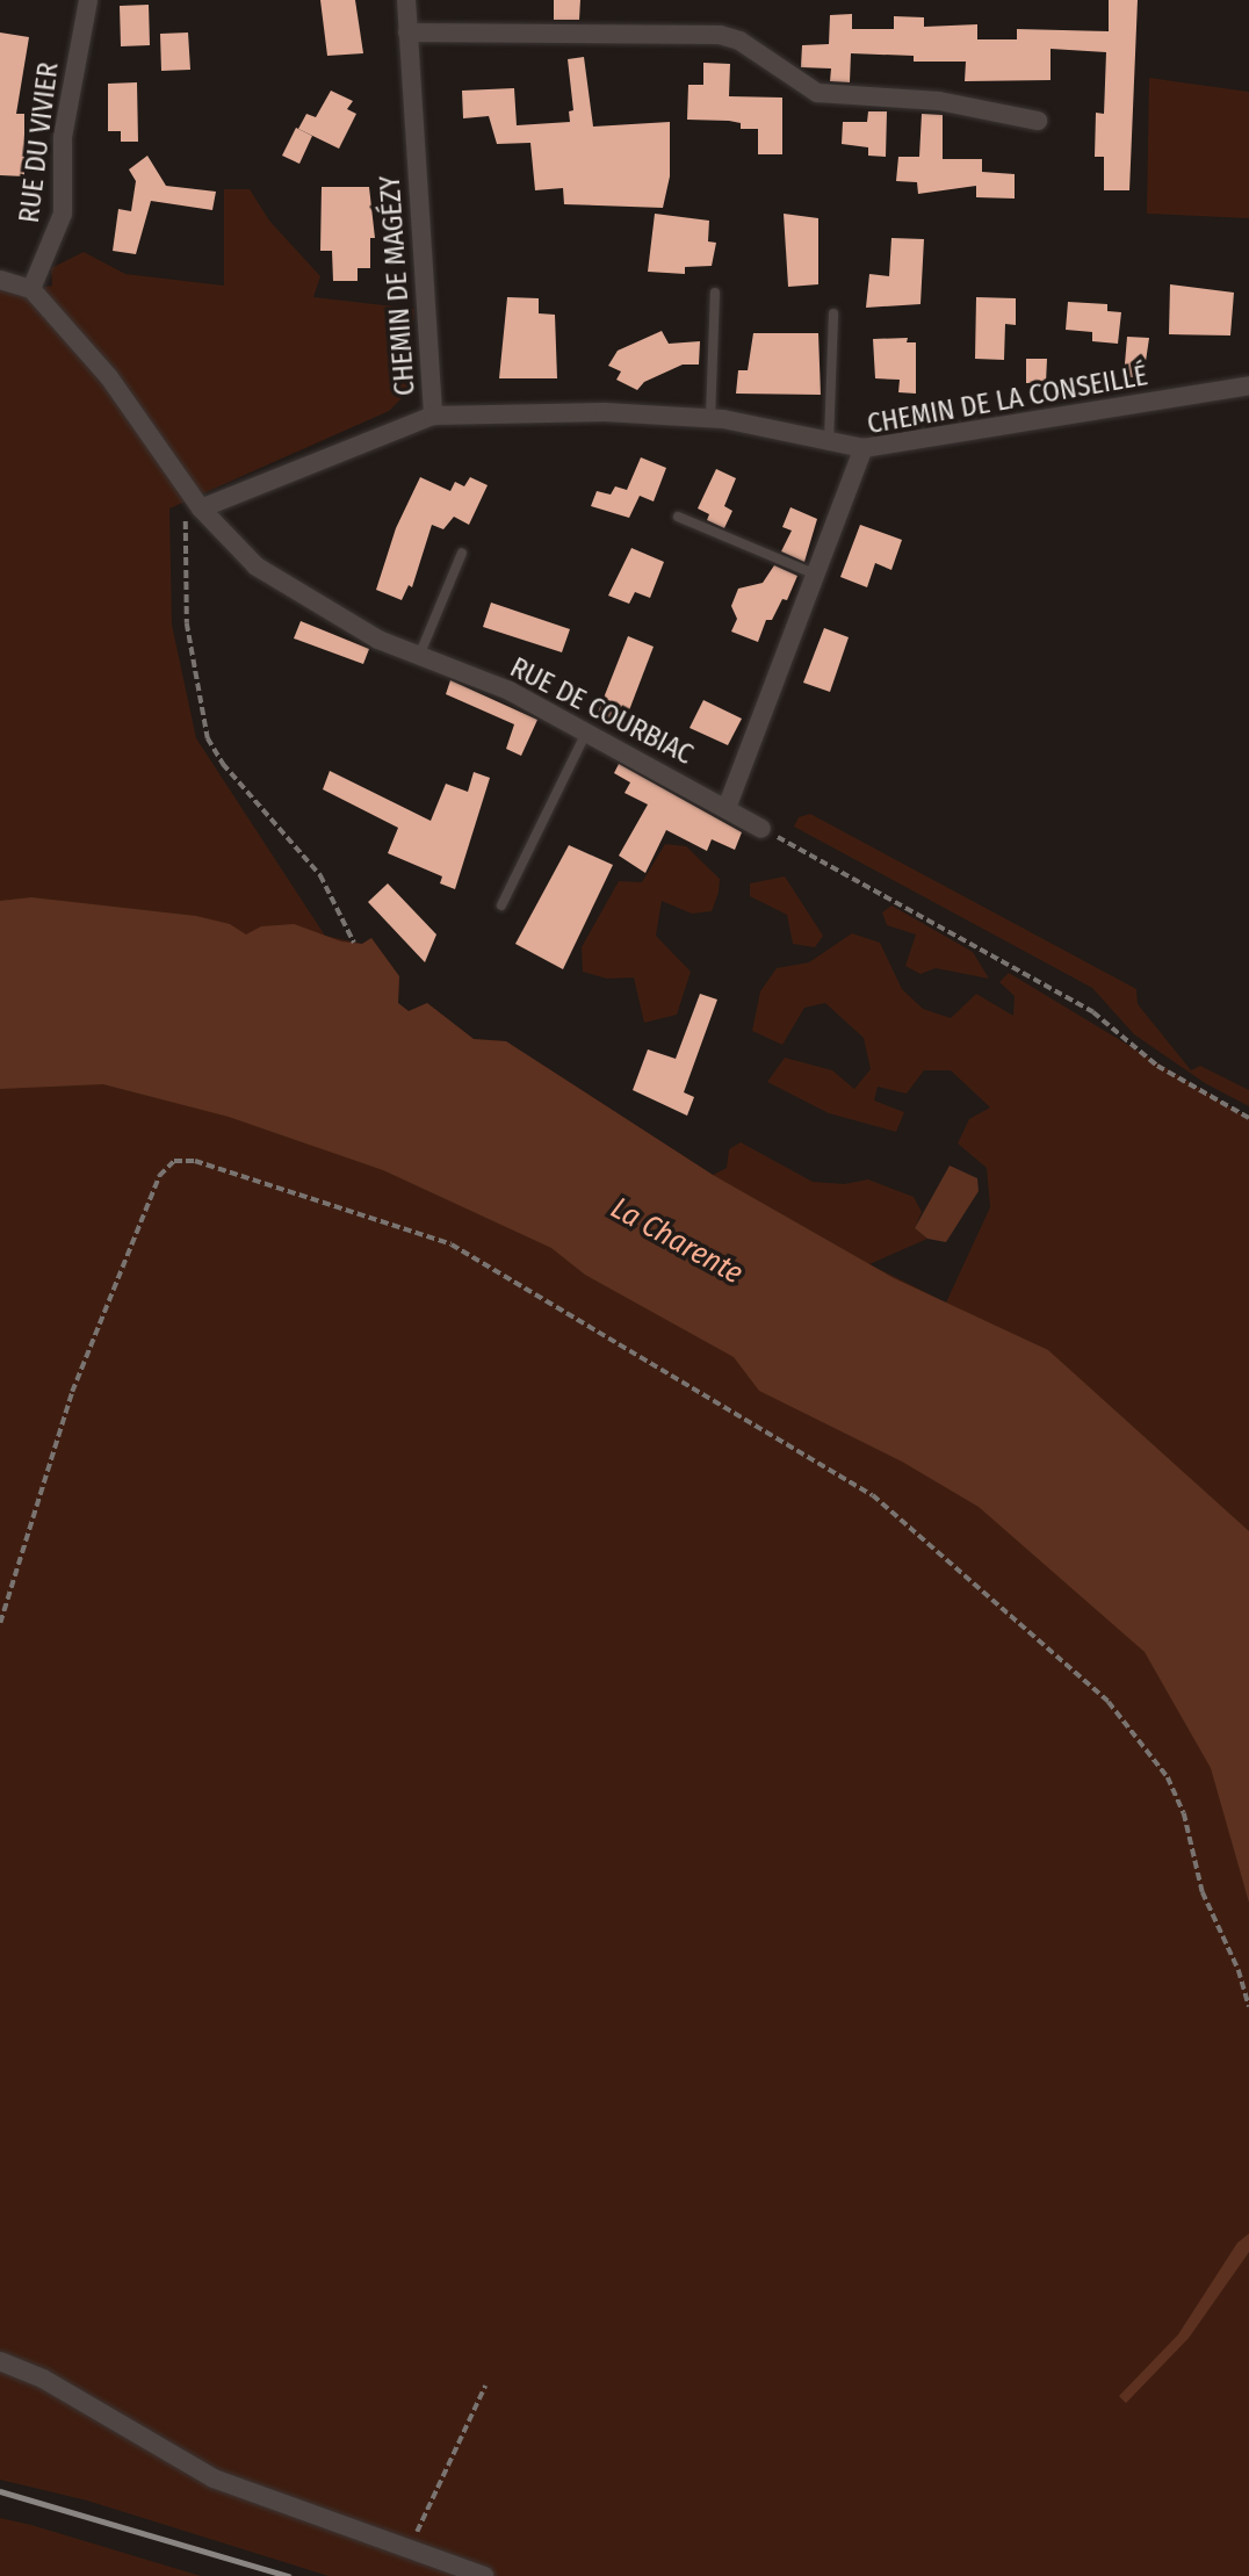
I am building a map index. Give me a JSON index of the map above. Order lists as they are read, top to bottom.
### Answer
{
  "streets": {
    "street": [
      "RUE DU VIVIER",
      "CHEMIN DE MAGÉZY",
      "CHEMIN DE LA CONSEILLÉ",
      "RUE DE COURBIAC"
    ]
  },
  "crossings": [
    ["RUE DU VIVIER", "RUE DE COURBIAC"],
    ["CHEMIN DE MAGÉZY", "RUE DE COURBIAC"],
    ["CHEMIN DE LA CONSEILLÉ", "RUE DE COURBIAC"]
  ],
  "water": ["La Charente"]
}
